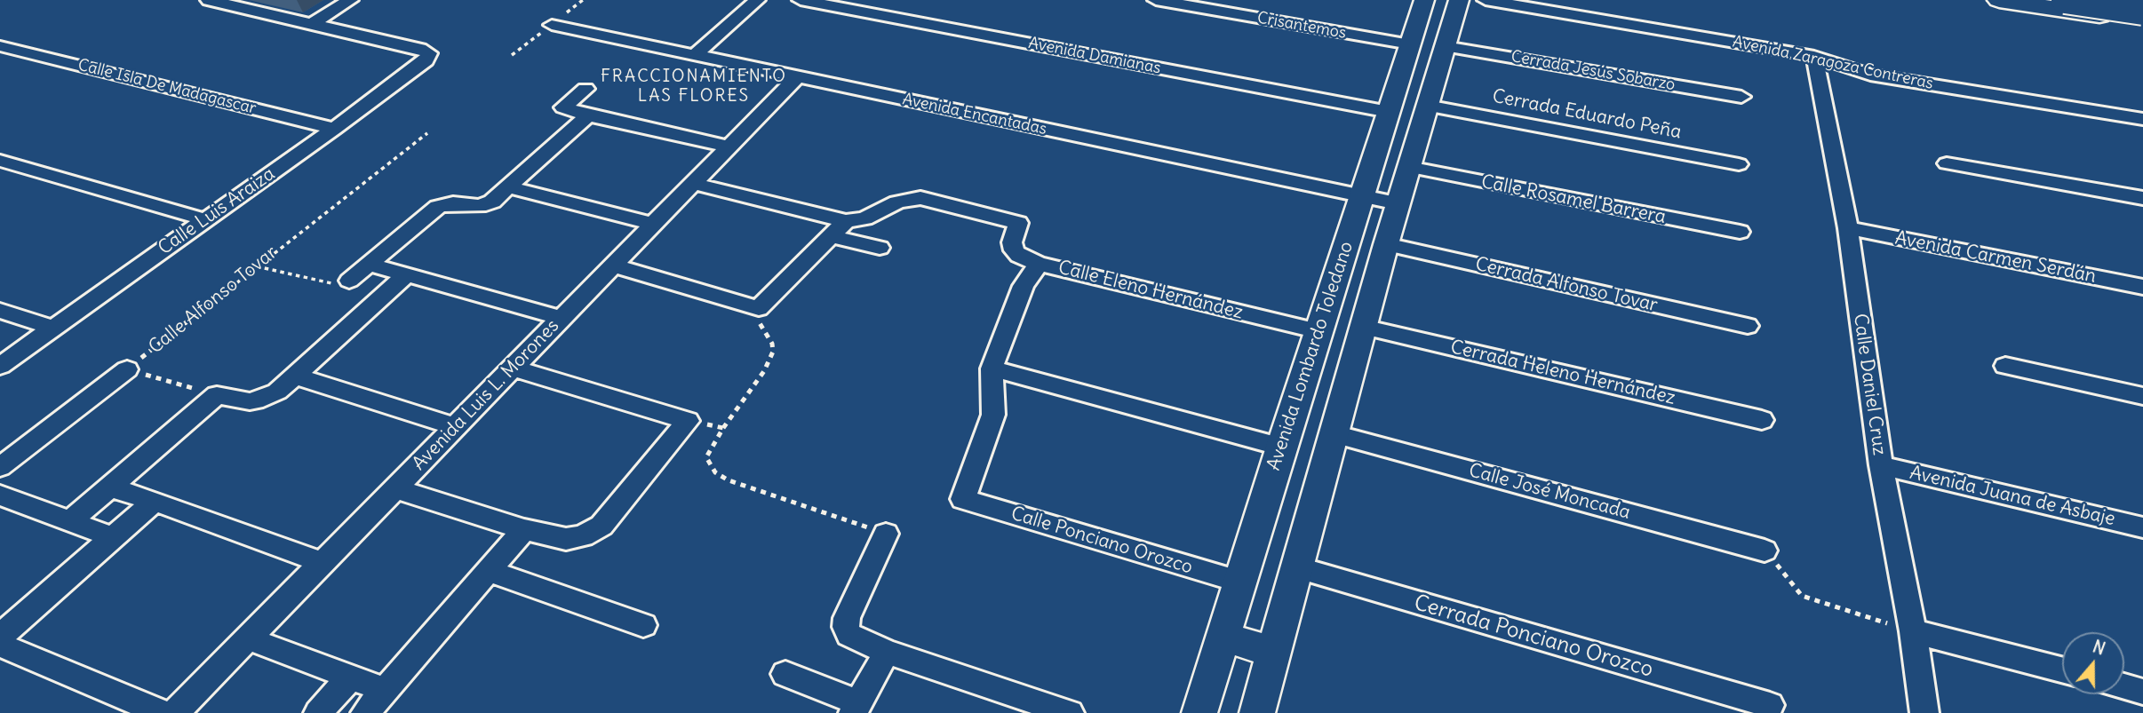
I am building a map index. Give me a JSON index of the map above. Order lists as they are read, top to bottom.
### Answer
{
  "streets": {
    "main road": ["Avenida Lombardo Toledano"],
    "street": [
      "Crisantemos",
      "Avenida Damianas",
      "Avenida Zaragoza Contreras",
      "Cerrada Jesús Sobarzo",
      "Calle Isla De Madagascar",
      "Avenida Encantadas",
      "Cerrada Eduardo Peña",
      "Calle Rosamel Barrera",
      "Calle Luis Araiza",
      "Avenida Carmen Serdán",
      "Cerrada Alfonso Tovar",
      "Calle Eleno Hernández",
      "Cerrada Heleno Hernández",
      "Calle Daniel Cruz",
      "Avenida Luis L. Morones",
      "Calle José Moncada",
      "Avenida Juana de Asbaje",
      "Calle Ponciano Orozco",
      "Cerrada Ponciano Orozco"
    ],
    "path": ["Calle Alfonso Tovar"]
  },
  "crossings": [
    ["Crisantemos", "Avenida Lombardo Toledano"],
    ["Avenida Damianas", "Avenida Lombardo Toledano"],
    ["Avenida Zaragoza Contreras", "Calle Daniel Cruz"],
    ["Cerrada Jesús Sobarzo", "Avenida Lombardo Toledano"],
    ["Calle Isla De Madagascar", "Calle Luis Araiza"],
    ["Avenida Encantadas", "Avenida Lombardo Toledano"],
    ["Avenida Encantadas", "Avenida Luis L. Morones"],
    ["Cerrada Eduardo Peña", "Avenida Lombardo Toledano"],
    ["Calle Rosamel Barrera", "Avenida Lombardo Toledano"],
    ["Avenida Carmen Serdán", "Calle Daniel Cruz"],
    ["Cerrada Alfonso Tovar", "Avenida Lombardo Toledano"],
    ["Calle Eleno Hernández", "Avenida Lombardo Toledano"],
    ["Avenida Lombardo Toledano", "Cerrada Heleno Hernández"],
    ["Avenida Lombardo Toledano", "Calle José Moncada"],
    ["Avenida Lombardo Toledano", "Calle Ponciano Orozco"],
    ["Avenida Lombardo Toledano", "Cerrada Ponciano Orozco"],
    ["Calle Daniel Cruz", "Avenida Juana de Asbaje"]
  ],
  "districts": ["FRACCIONAMIENTO LAS FLORES"],
  "north": "top"
}
